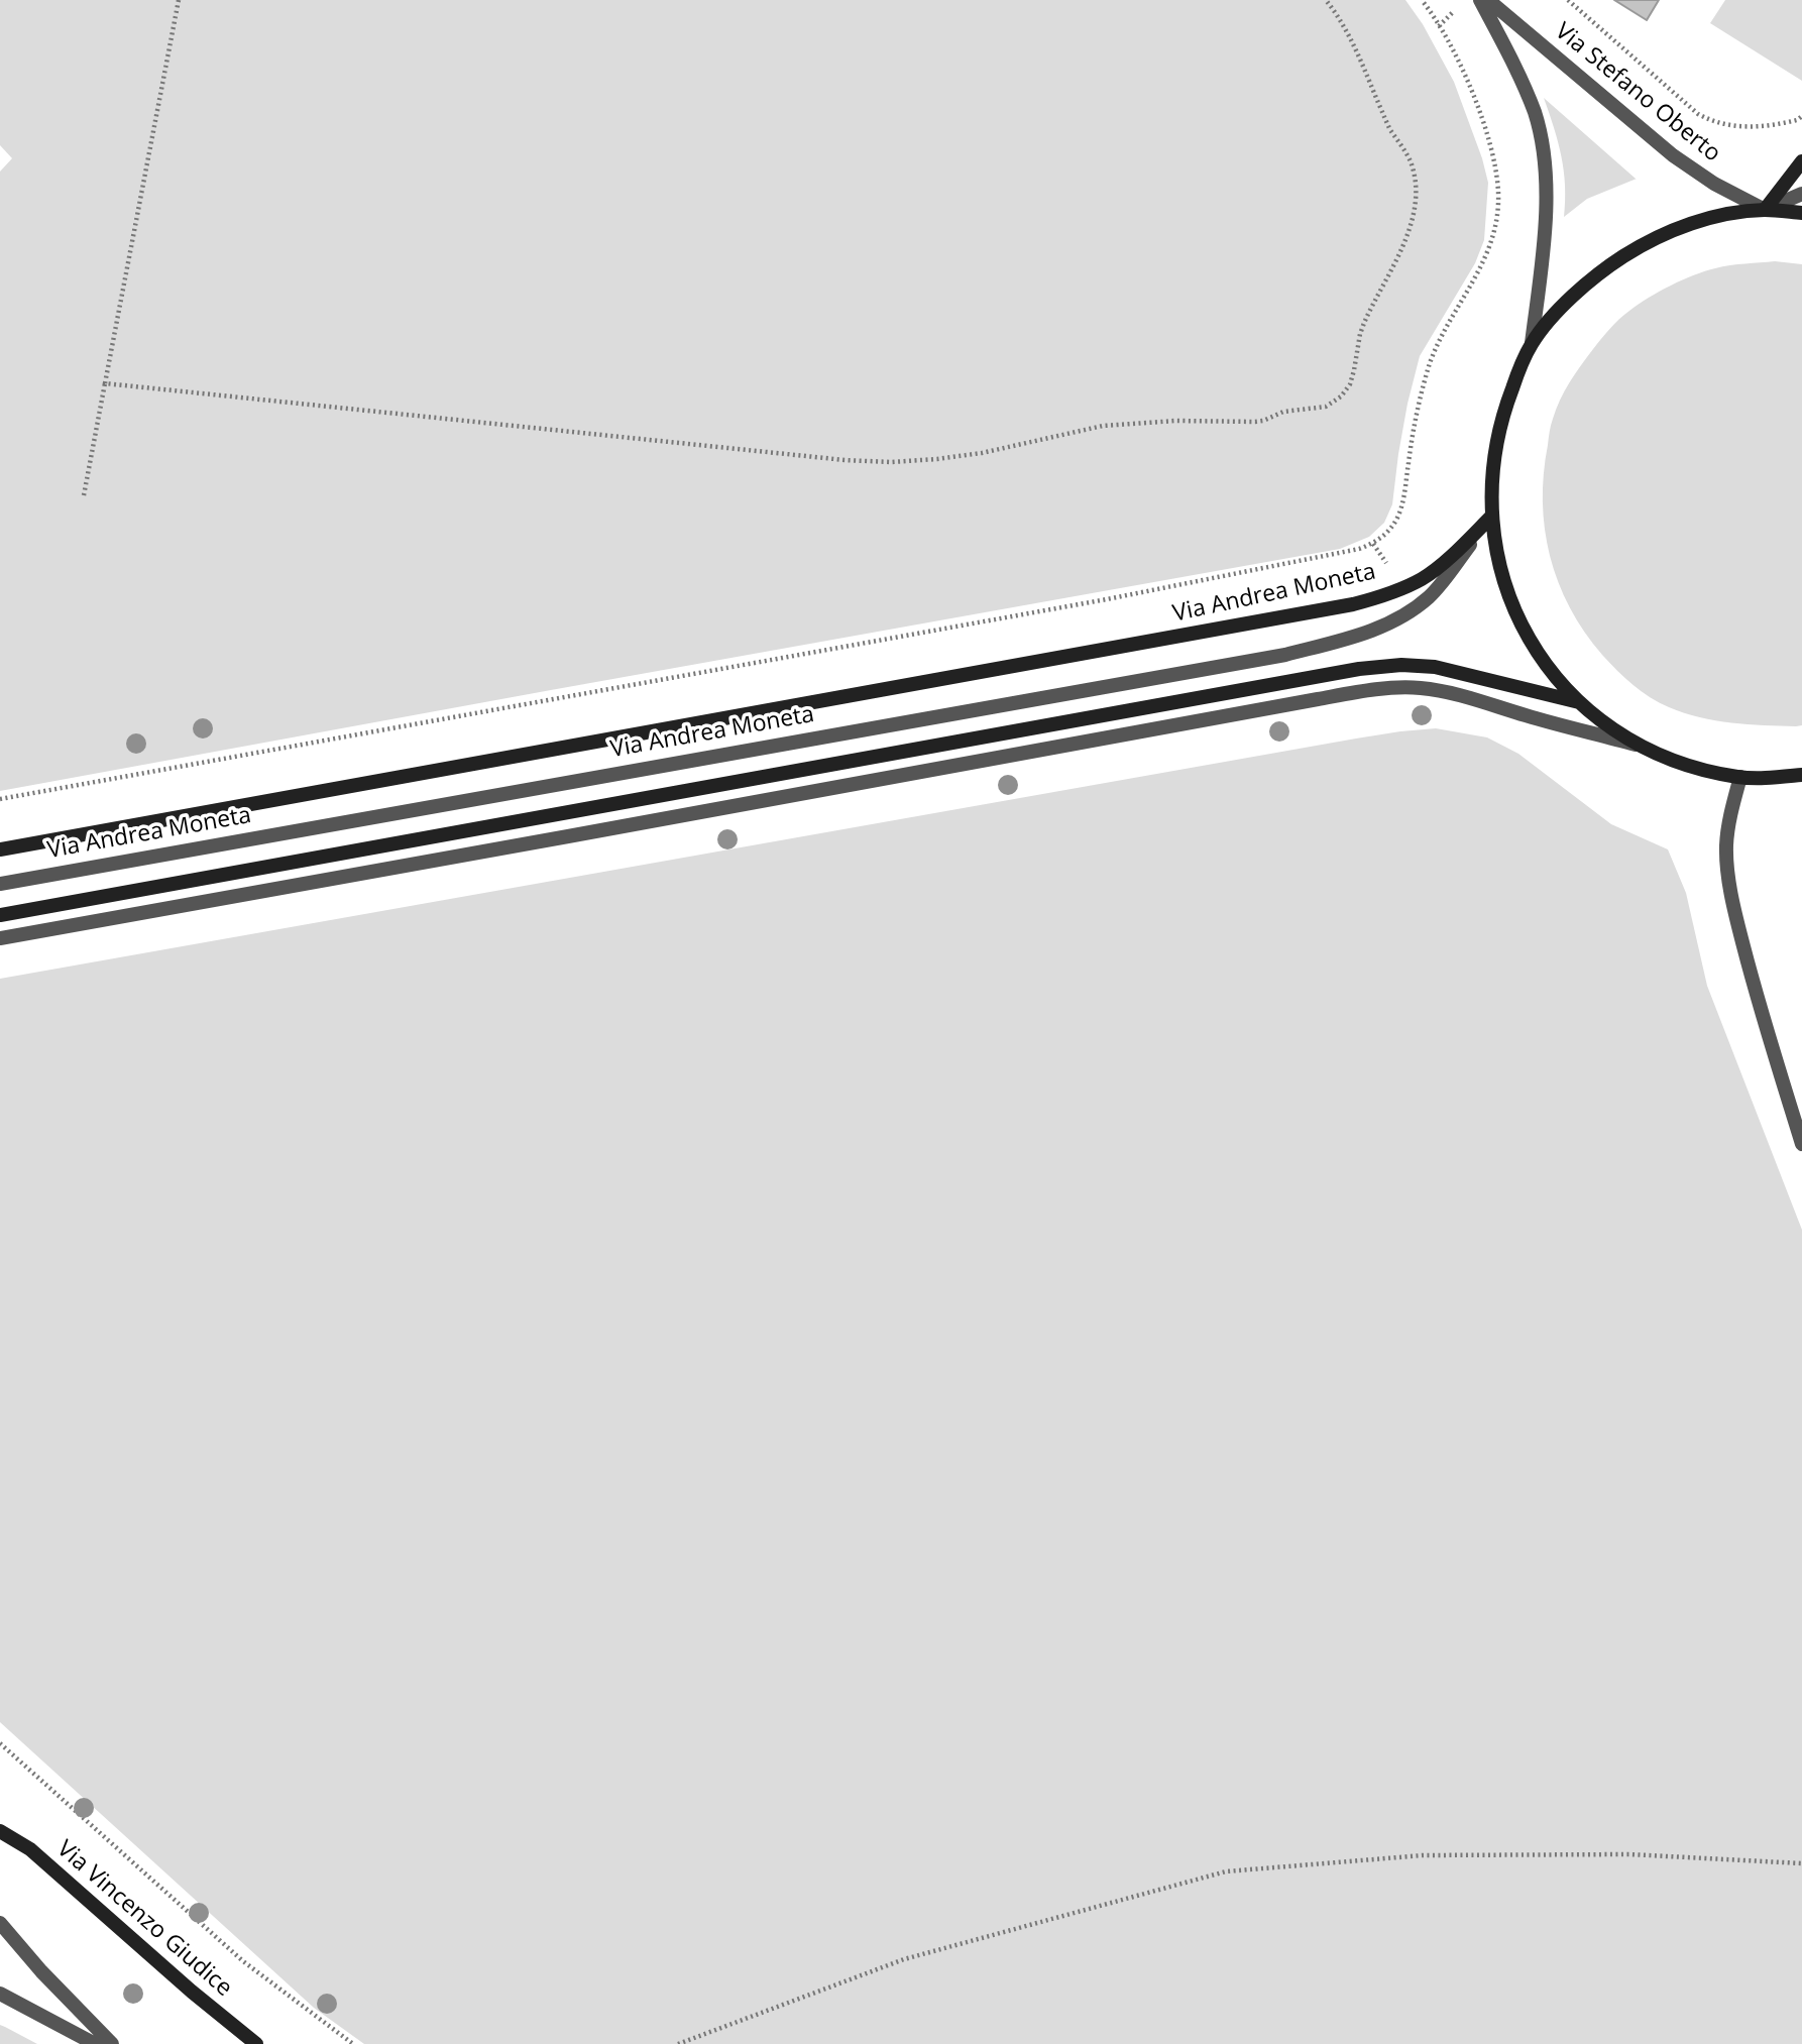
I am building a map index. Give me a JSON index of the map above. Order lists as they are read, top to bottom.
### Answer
{
  "streets": {
    "street": ["Via Stefano Oberto", "Via Andrea Moneta", "Via Vincenzo Giudice"]
  }
}
